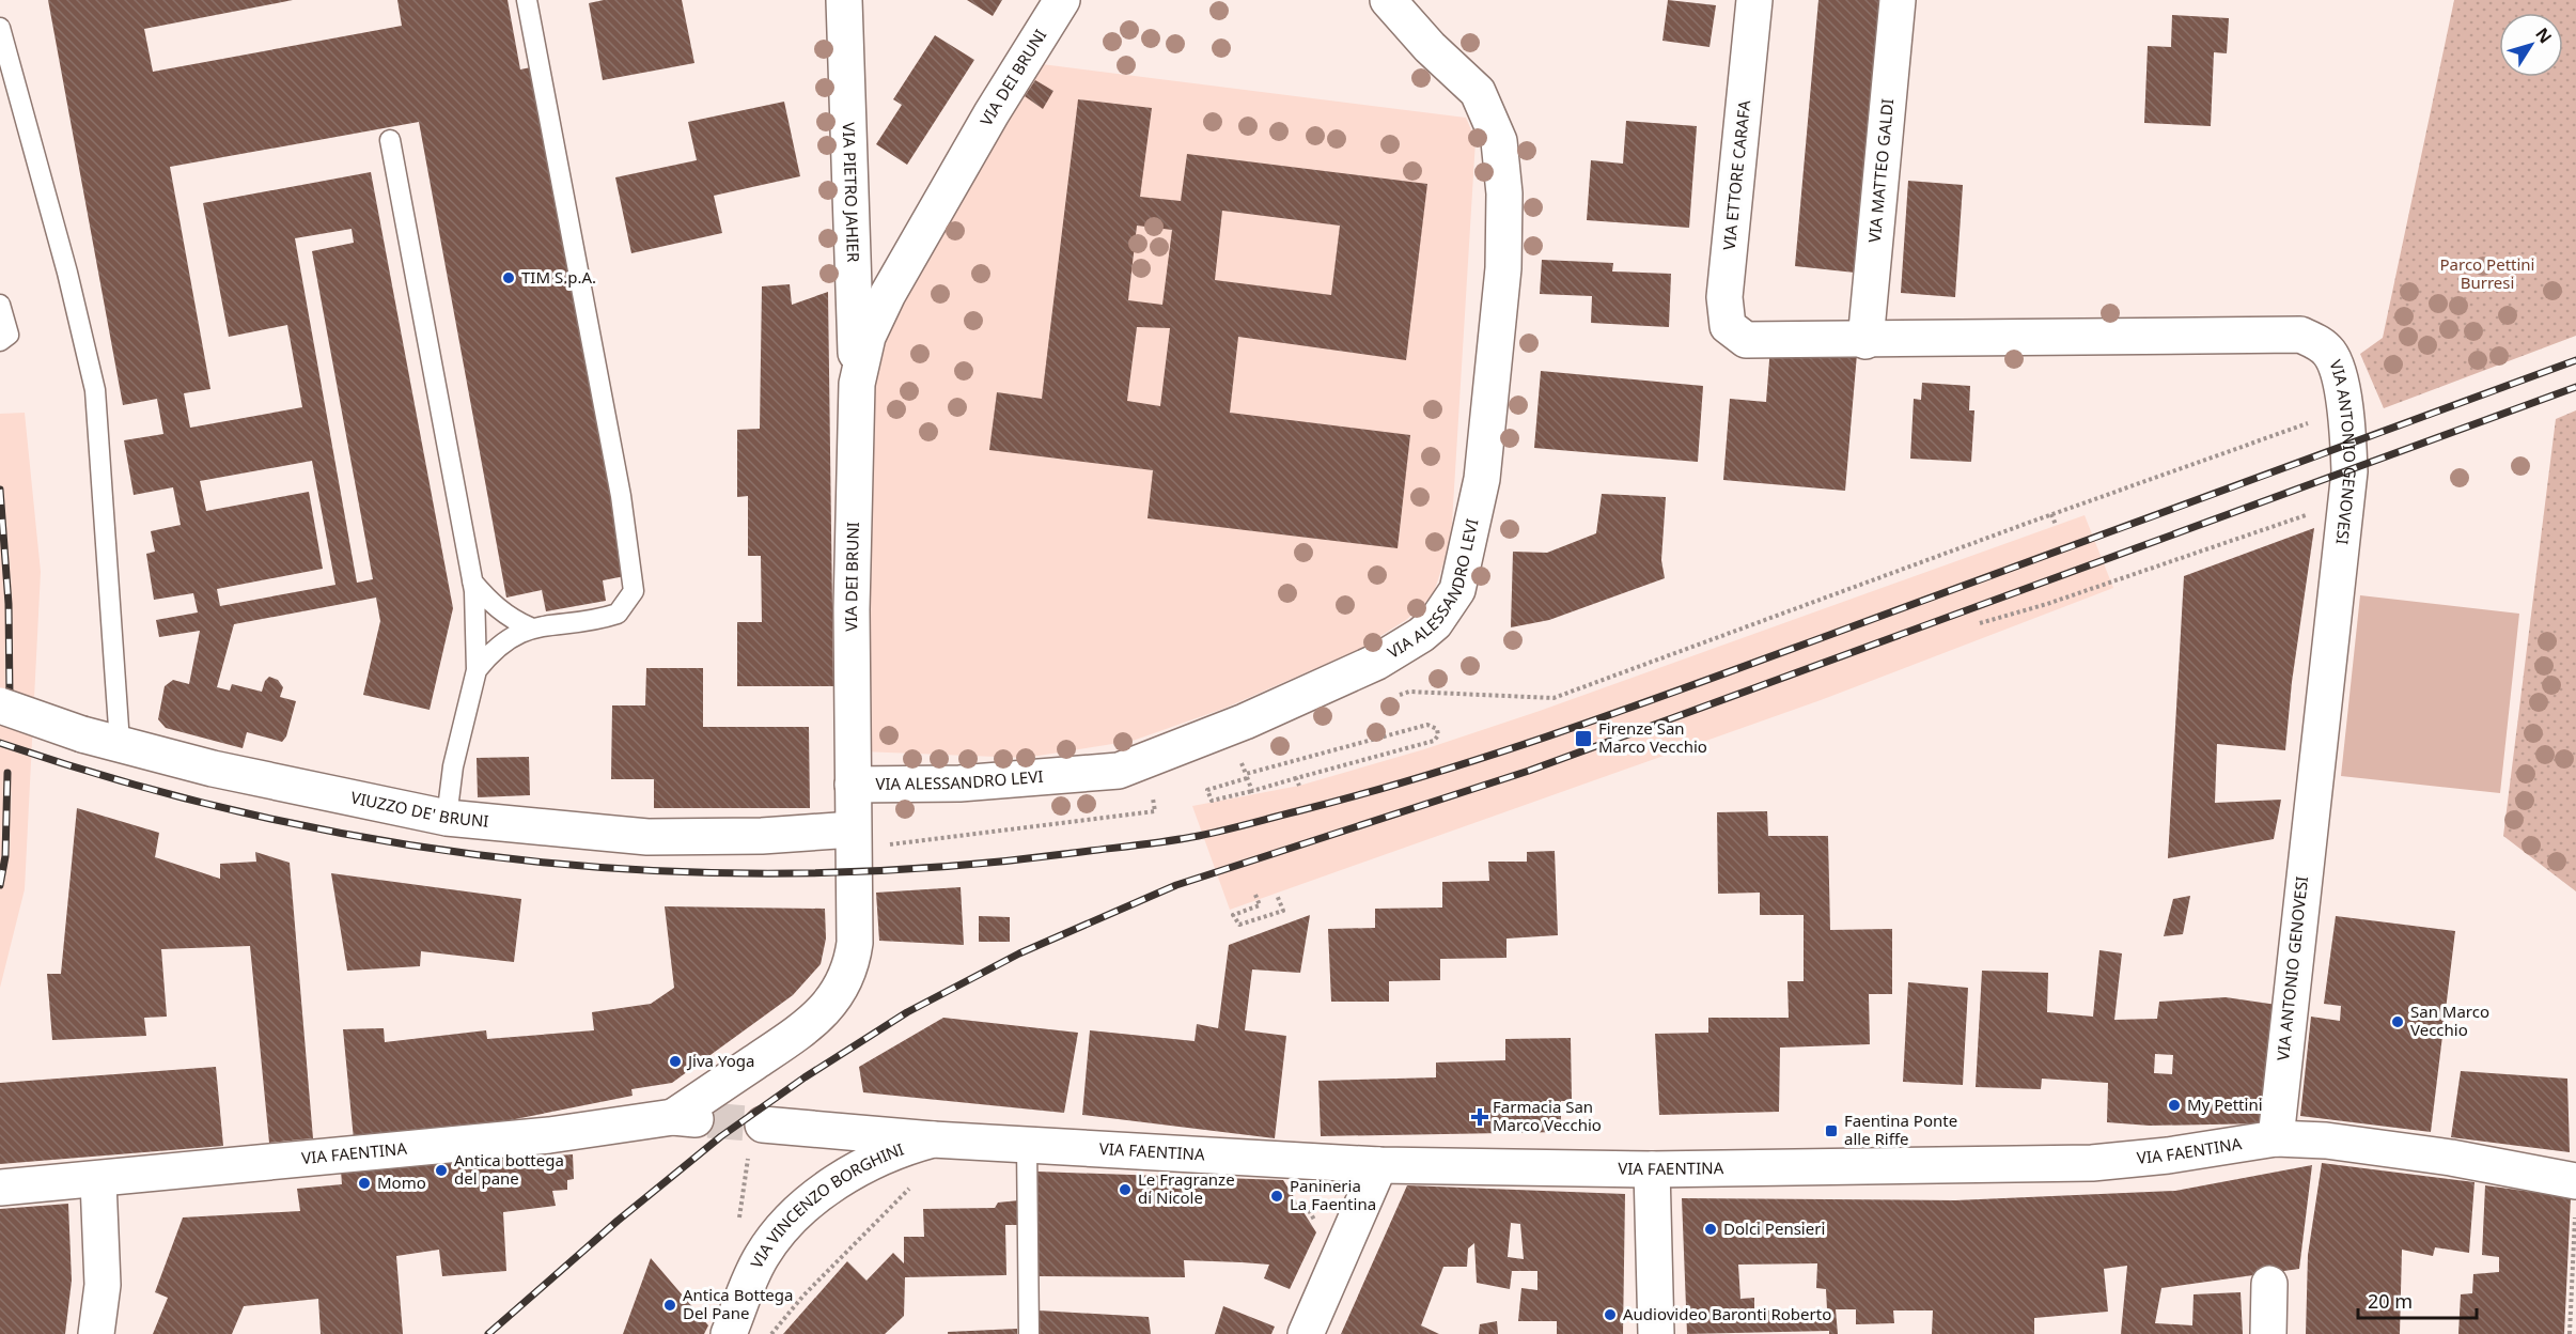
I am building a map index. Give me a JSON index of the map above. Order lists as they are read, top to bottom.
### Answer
{
  "streets": {
    "street": [
      "VIA DEI BRUNI",
      "VIA MATTEO GALDI",
      "VIA ETTORE CARAFA",
      "VIA PIETRO JAHIER",
      "VIA ANTONIO GENOVESI",
      "VIA ALESSANDRO LEVI",
      "VIUZZO DE' BRUNI",
      "VIA FAENTINA",
      "VIA VINCENZO BORGHINI"
    ]
  },
  "crossings": [
    ["VIA DEI BRUNI", "VIA PIETRO JAHIER"],
    ["VIA DEI BRUNI", "VIA ALESSANDRO LEVI"],
    ["VIA DEI BRUNI", "VIUZZO DE' BRUNI"],
    ["VIA DEI BRUNI", "VIA FAENTINA"],
    ["VIA MATTEO GALDI", "VIA ANTONIO GENOVESI"],
    ["VIA ETTORE CARAFA", "VIA ANTONIO GENOVESI"],
    ["VIA ANTONIO GENOVESI", "VIA FAENTINA"],
    ["VIA FAENTINA", "VIA VINCENZO BORGHINI"]
  ],
  "parks": ["Parco Pettini Burresi"],
  "places": {
    "other": [
      "TIM S.p.A.",
      "San Marco Vecchio",
      "Jiva Yoga",
      "My Pettini",
      "Antica bottega del pane",
      "Momo",
      "Le Fragranze di Nicole",
      "Panineria La Faentina",
      "Dolci Pensieri",
      "Antica Bottega Del Pane",
      "Audiovideo Baronti Roberto"
    ],
    "transit": ["Firenze San Marco Vecchio", "Faentina Ponte alle Riffe"],
    "health": ["Farmacia San Marco Vecchio"]
  },
  "scale_bar": "20 m",
  "north": "top right"
}
